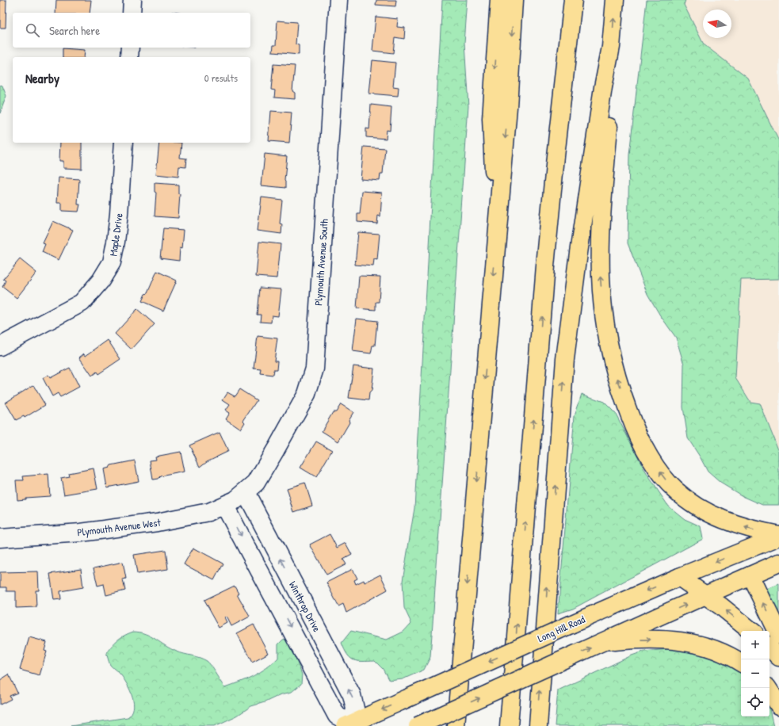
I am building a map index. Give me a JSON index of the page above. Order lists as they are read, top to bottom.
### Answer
{
  "streets": {
    "main road": ["Long Hill Road"],
    "street": [
      "Maple Drive",
      "Plymouth Avenue South",
      "Plymouth Avenue West",
      "Winthrop Drive"
    ]
  },
  "crossings": [
    ["Plymouth Avenue South", "Plymouth Avenue West"],
    ["Plymouth Avenue South", "Winthrop Drive"],
    ["Plymouth Avenue West", "Winthrop Drive"],
    ["Winthrop Drive", "Long Hill Road"]
  ],
  "north": "left",
  "page": {
    "search": "Search here",
    "heading": ["Nearby", "0 results"],
    "map_buttons": ["+", "−"]
  }
}
